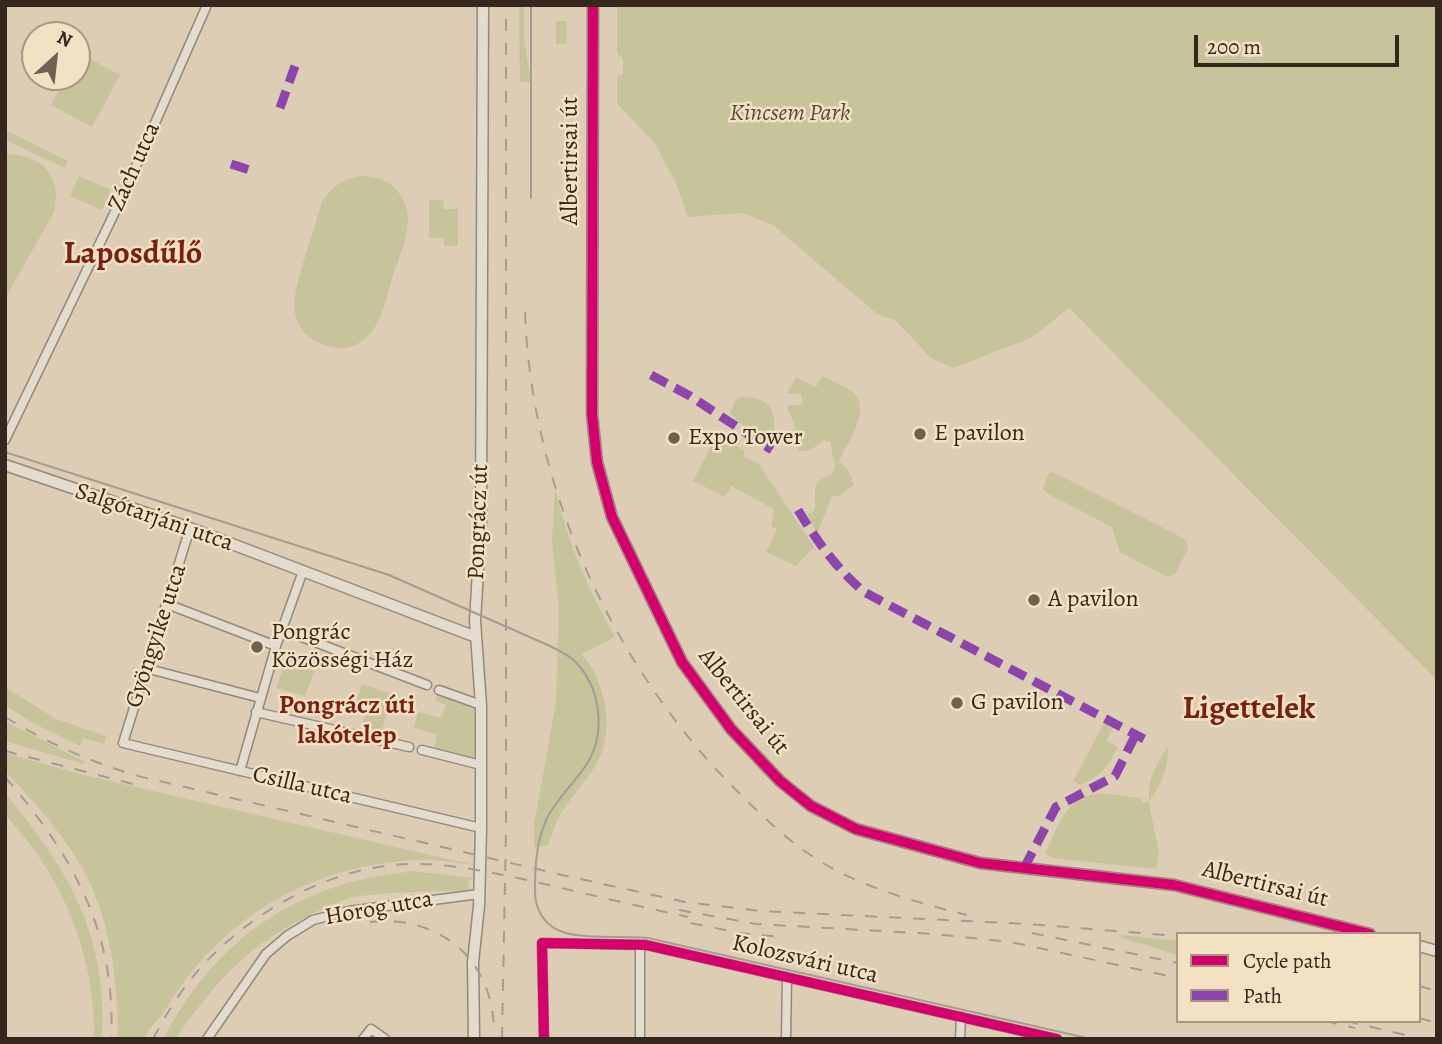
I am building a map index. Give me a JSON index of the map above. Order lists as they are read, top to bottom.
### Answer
{
  "streets": {
    "street": [
      "Albertirsai út",
      "Zách utca",
      "Salgótarjáni utca",
      "Pongrácz út",
      "Gyöngyike utca",
      "Csilla utca",
      "Horog utca",
      "Kolozsvári utca"
    ]
  },
  "crossings": [
    ["Salgótarjáni utca", "Pongrácz út"],
    ["Salgótarjáni utca", "Gyöngyike utca"],
    ["Pongrácz út", "Csilla utca"],
    ["Pongrácz út", "Horog utca"],
    ["Gyöngyike utca", "Csilla utca"]
  ],
  "districts": ["Laposdűlő", "Pongrácz úti lakótelep", "Ligettelek"],
  "parks": ["Kincsem Park"],
  "places": [
    "E pavilon",
    "Expo Tower",
    "A pavilon",
    "Pongrác Közösségi Ház",
    "G pavilon"
  ],
  "legend": ["Cycle path", "Path"],
  "scale_bar": "200 m",
  "north": "top right"
}
